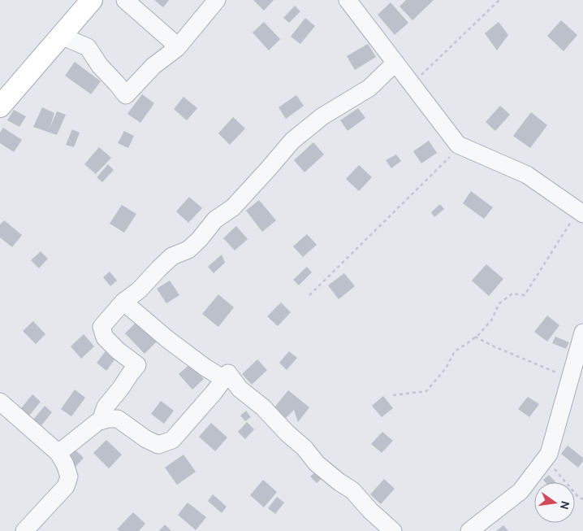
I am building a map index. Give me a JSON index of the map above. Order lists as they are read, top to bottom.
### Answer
{
  "north": "right"
}
